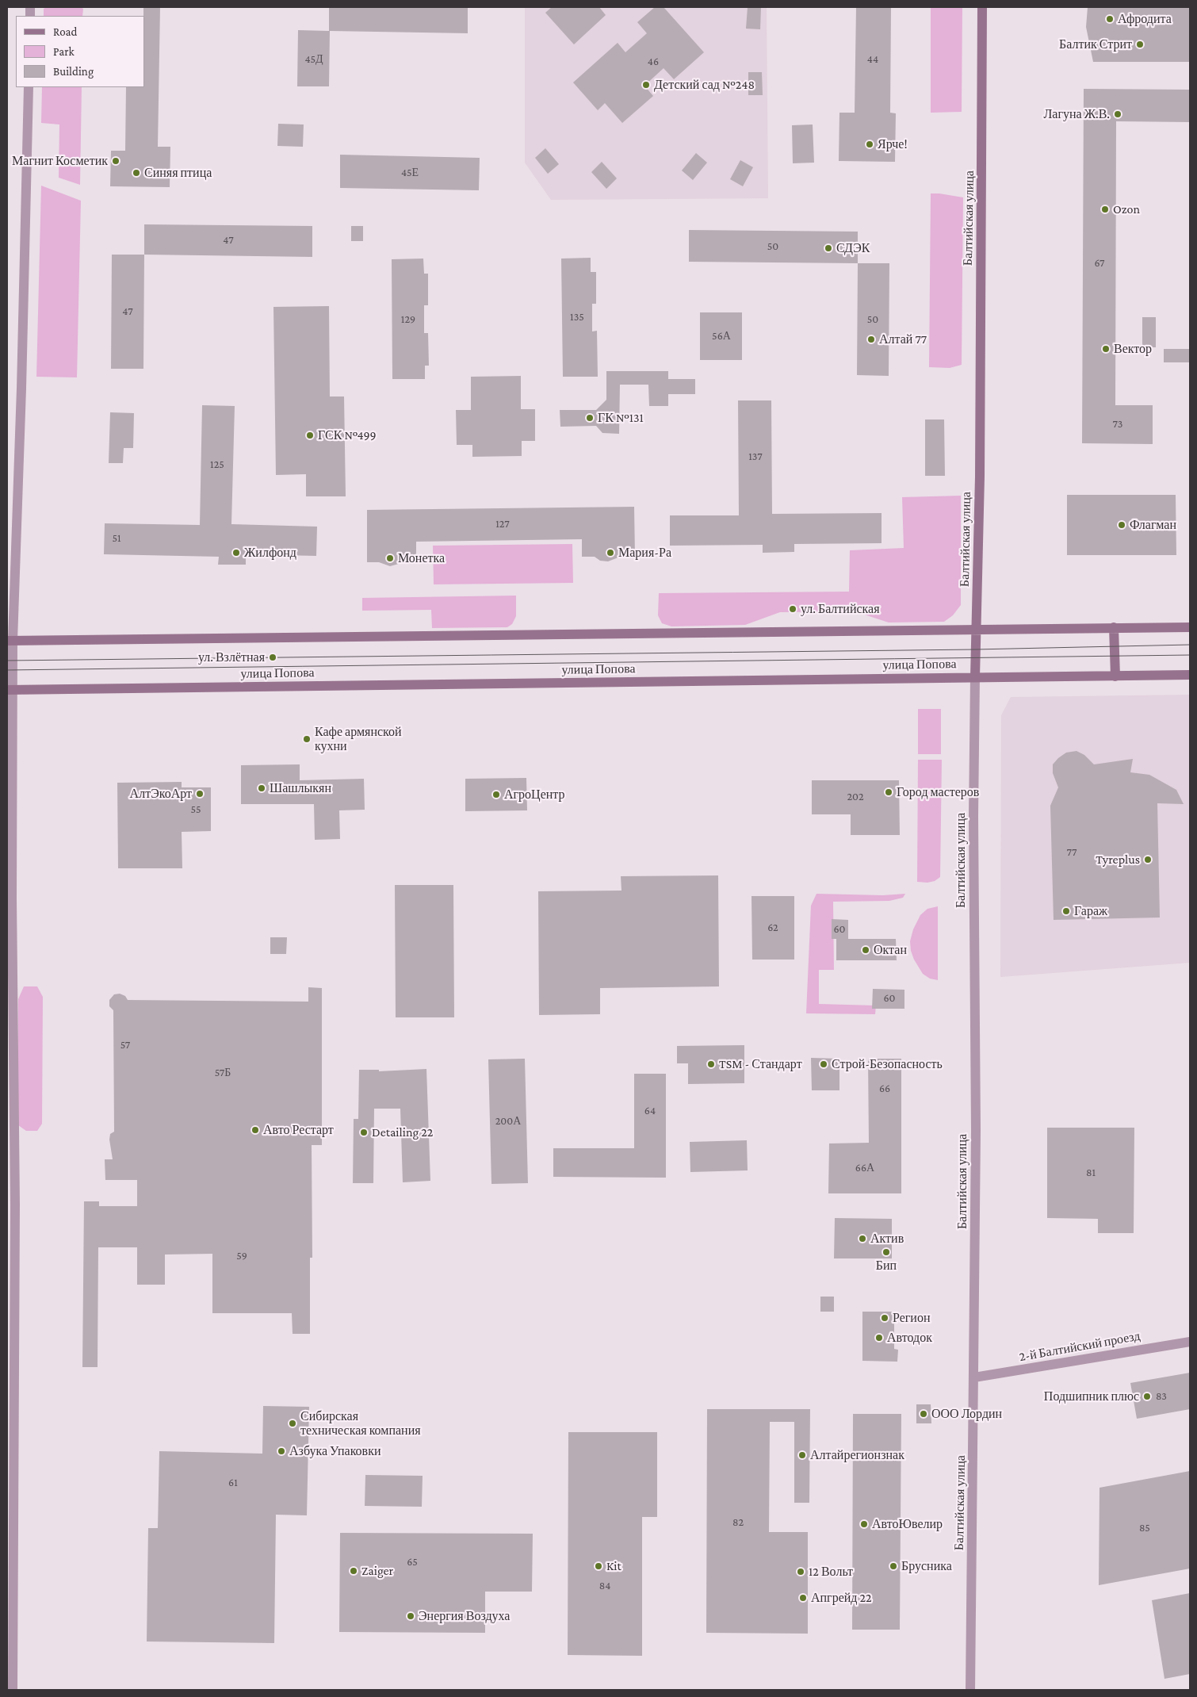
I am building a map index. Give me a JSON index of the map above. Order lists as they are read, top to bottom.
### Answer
{
  "streets": {
    "main road": ["Балтийская улица", "улица Попова"],
    "street": ["2-й Балтийский проезд"]
  },
  "crossings": [
    ["Балтийская улица", "улица Попова"],
    ["Балтийская улица", "2-й Балтийский проезд"]
  ],
  "places": [
    "Афродита",
    "Балтик Стрит",
    "Детский сад №248",
    "Лагуна Ж.В.",
    "Ярче!",
    "Магнит Косметик",
    "Синяя птица",
    "Ozon",
    "СДЭК",
    "Алтай 77",
    "Вектор",
    "ГК №131",
    "ГСК №499",
    "Флагман",
    "Жилфонд",
    "Мария-Ра",
    "Монетка",
    "ул. Балтийская",
    "ул. Взлётная",
    "Кафе армянской кухни",
    "Шашлыкян",
    "Город мастеров",
    "АлтЭкоАрт",
    "АгроЦентр",
    "Tyreplus",
    "Гараж",
    "Октан",
    "TSM - Стандарт",
    "Строй-Безопасность",
    "Авто Рестарт",
    "Detailing 22",
    "Актив",
    "Бип",
    "Регион",
    "Автодок",
    "Подшипник плюс",
    "ООО Лордин",
    "Сибирская техническая компания",
    "Азбука Упаковки",
    "Алтайрегионзнак",
    "АвтоЮвелир",
    "Kit",
    "Брусника",
    "Zaiger",
    "12 Вольт",
    "Апгрейд 22",
    "Энергия Воздуха"
  ],
  "house_numbers": [
    "45Д",
    "44",
    "46",
    "45Е",
    "47",
    "50",
    "67",
    "47",
    "135",
    "129",
    "50",
    "56А",
    "73",
    "137",
    "125",
    "127",
    "51",
    "202",
    "55",
    "77",
    "62",
    "60",
    "60",
    "57",
    "57Б",
    "66",
    "64",
    "200А",
    "66А",
    "81",
    "59",
    "83",
    "61",
    "82",
    "85",
    "65",
    "84"
  ],
  "legend": ["Road", "Park", "Building"]
}
